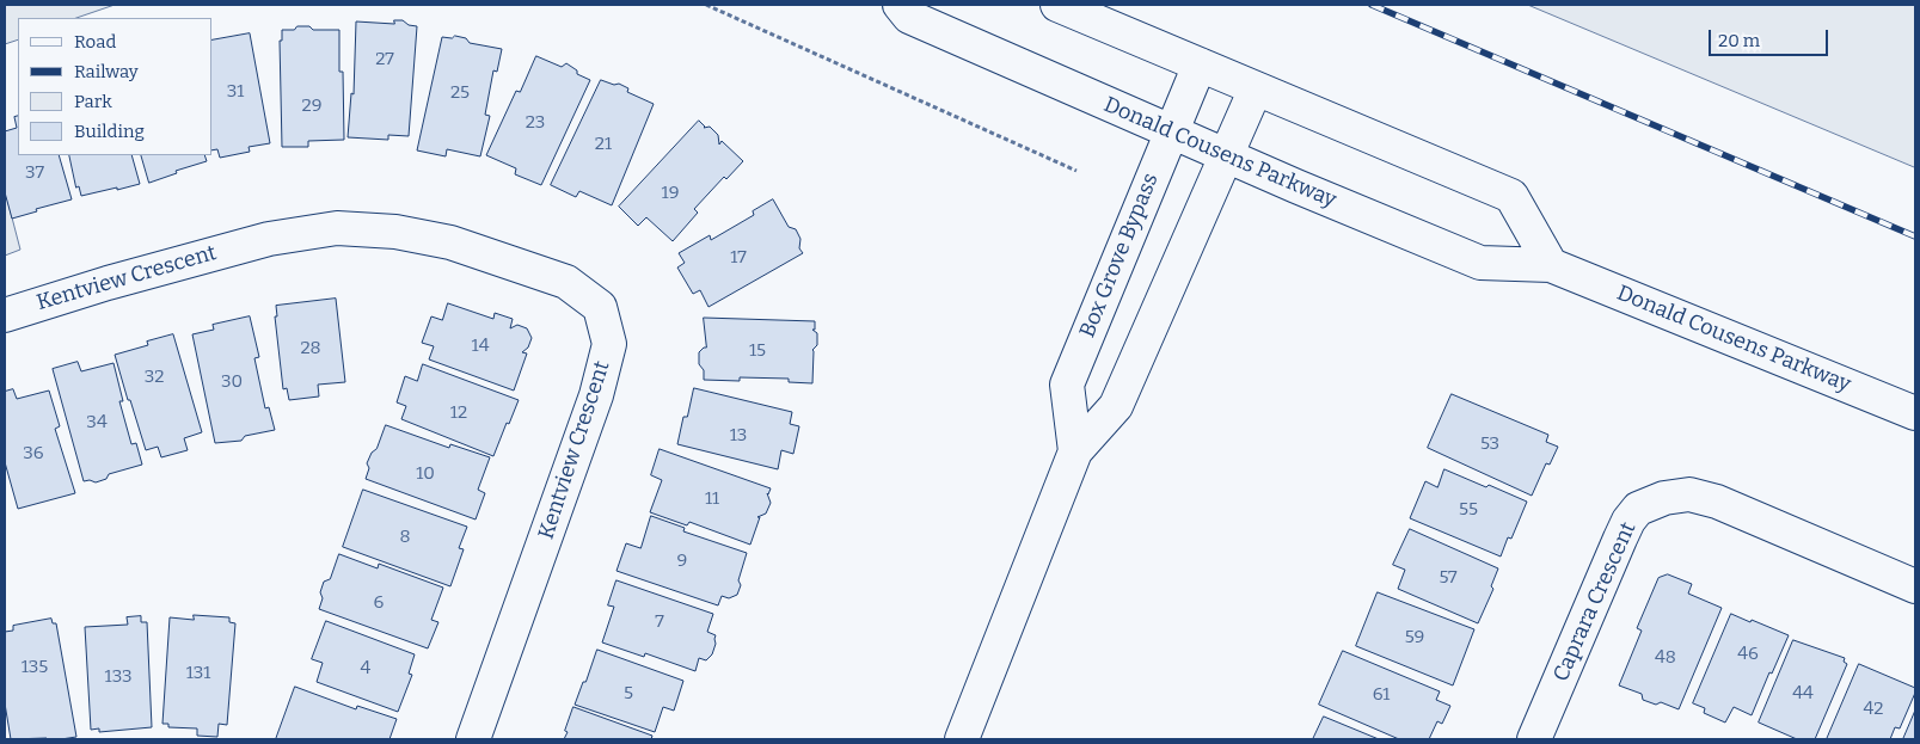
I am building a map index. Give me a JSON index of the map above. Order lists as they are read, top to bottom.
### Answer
{
  "streets": {
    "main road": [
      "Donald Cousens Parkway",
      "Box Grove Bypass",
      "Kentview Crescent",
      "Caprara Crescent"
    ]
  },
  "crossings": [
    ["Donald Cousens Parkway", "Box Grove Bypass"]
  ],
  "house_numbers": [
    "27",
    "31",
    "25",
    "29",
    "23",
    "21",
    "37",
    "19",
    "17",
    "14",
    "28",
    "15",
    "32",
    "30",
    "12",
    "34",
    "13",
    "53",
    "36",
    "10",
    "11",
    "55",
    "8",
    "9",
    "57",
    "6",
    "7",
    "59",
    "46",
    "48",
    "135",
    "4",
    "131",
    "133",
    "5",
    "44",
    "61",
    "42"
  ],
  "legend": [
    "Road",
    "Railway",
    "Park",
    "Building"
  ],
  "scale_bar": "20 m"
}
